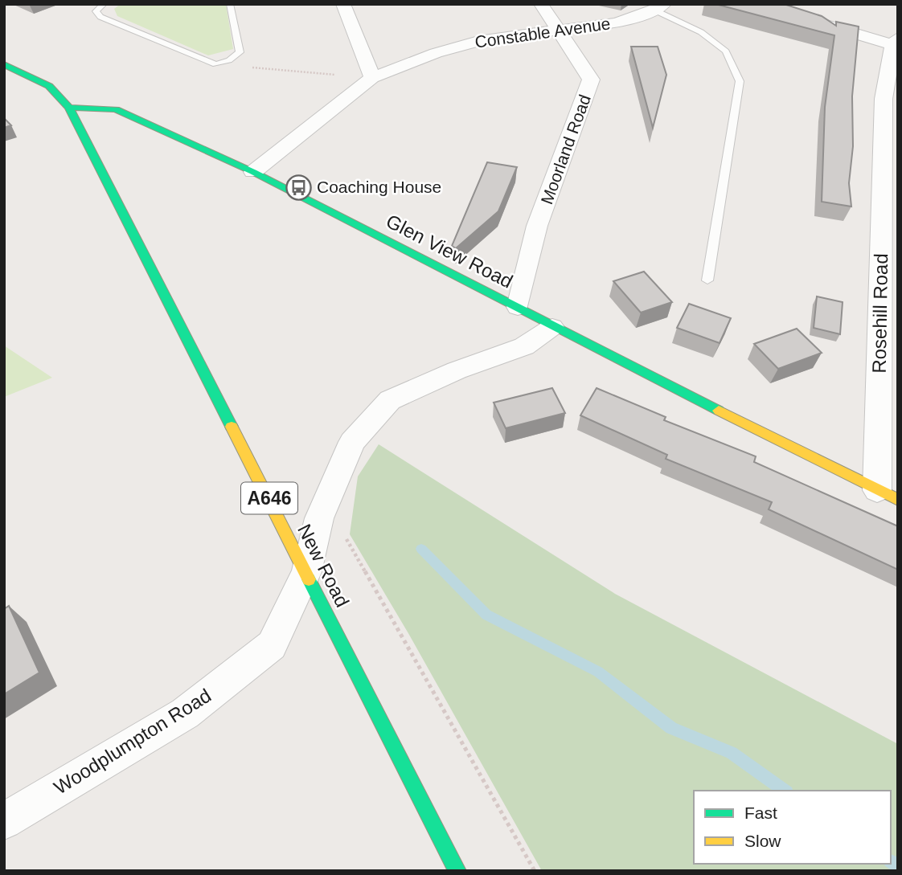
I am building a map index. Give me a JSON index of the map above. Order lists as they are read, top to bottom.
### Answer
{
  "streets": {
    "main road": ["Glen View Road", "A646", "New Road"],
    "street": [
      "Constable Avenue",
      "Moorland Road",
      "Rosehill Road",
      "Woodplumpton Road"
    ]
  },
  "crossings": [
    ["Constable Avenue", "Moorland Road"],
    ["Constable Avenue", "Glen View Road"],
    ["Moorland Road", "Glen View Road"],
    ["Glen View Road", "Rosehill Road"],
    ["Glen View Road", "A646"],
    ["Glen View Road", "New Road"],
    ["Glen View Road", "Woodplumpton Road"],
    ["A646", "New Road"],
    ["New Road", "Woodplumpton Road"]
  ],
  "places": {
    "bus stop": ["Coaching House"]
  },
  "legend": ["Fast", "Slow"]
}
